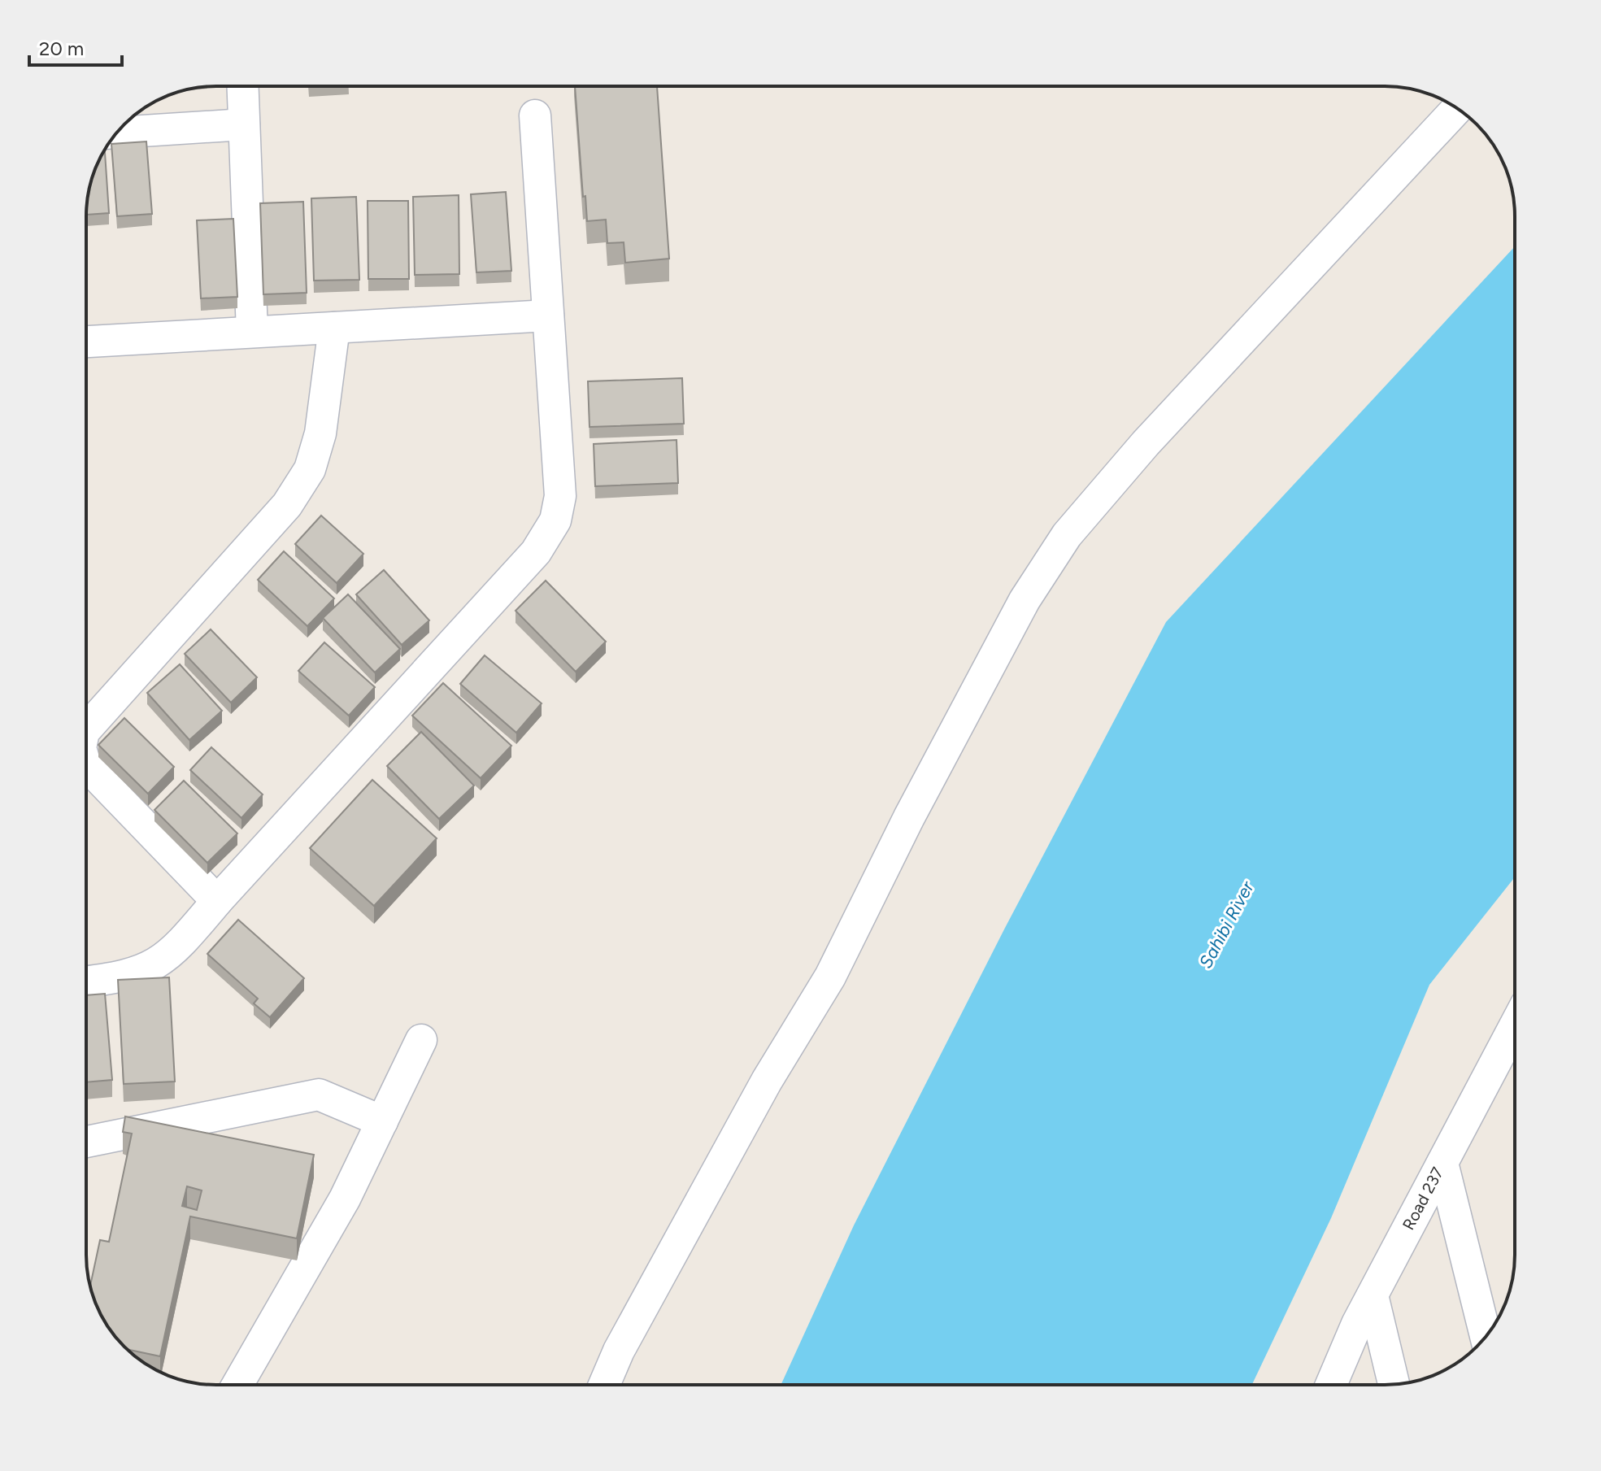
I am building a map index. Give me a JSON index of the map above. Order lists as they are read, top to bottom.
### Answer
{
  "streets": {
    "street": ["Road 237"]
  },
  "water": ["Sahibi River"],
  "scale_bar": "20 m"
}
